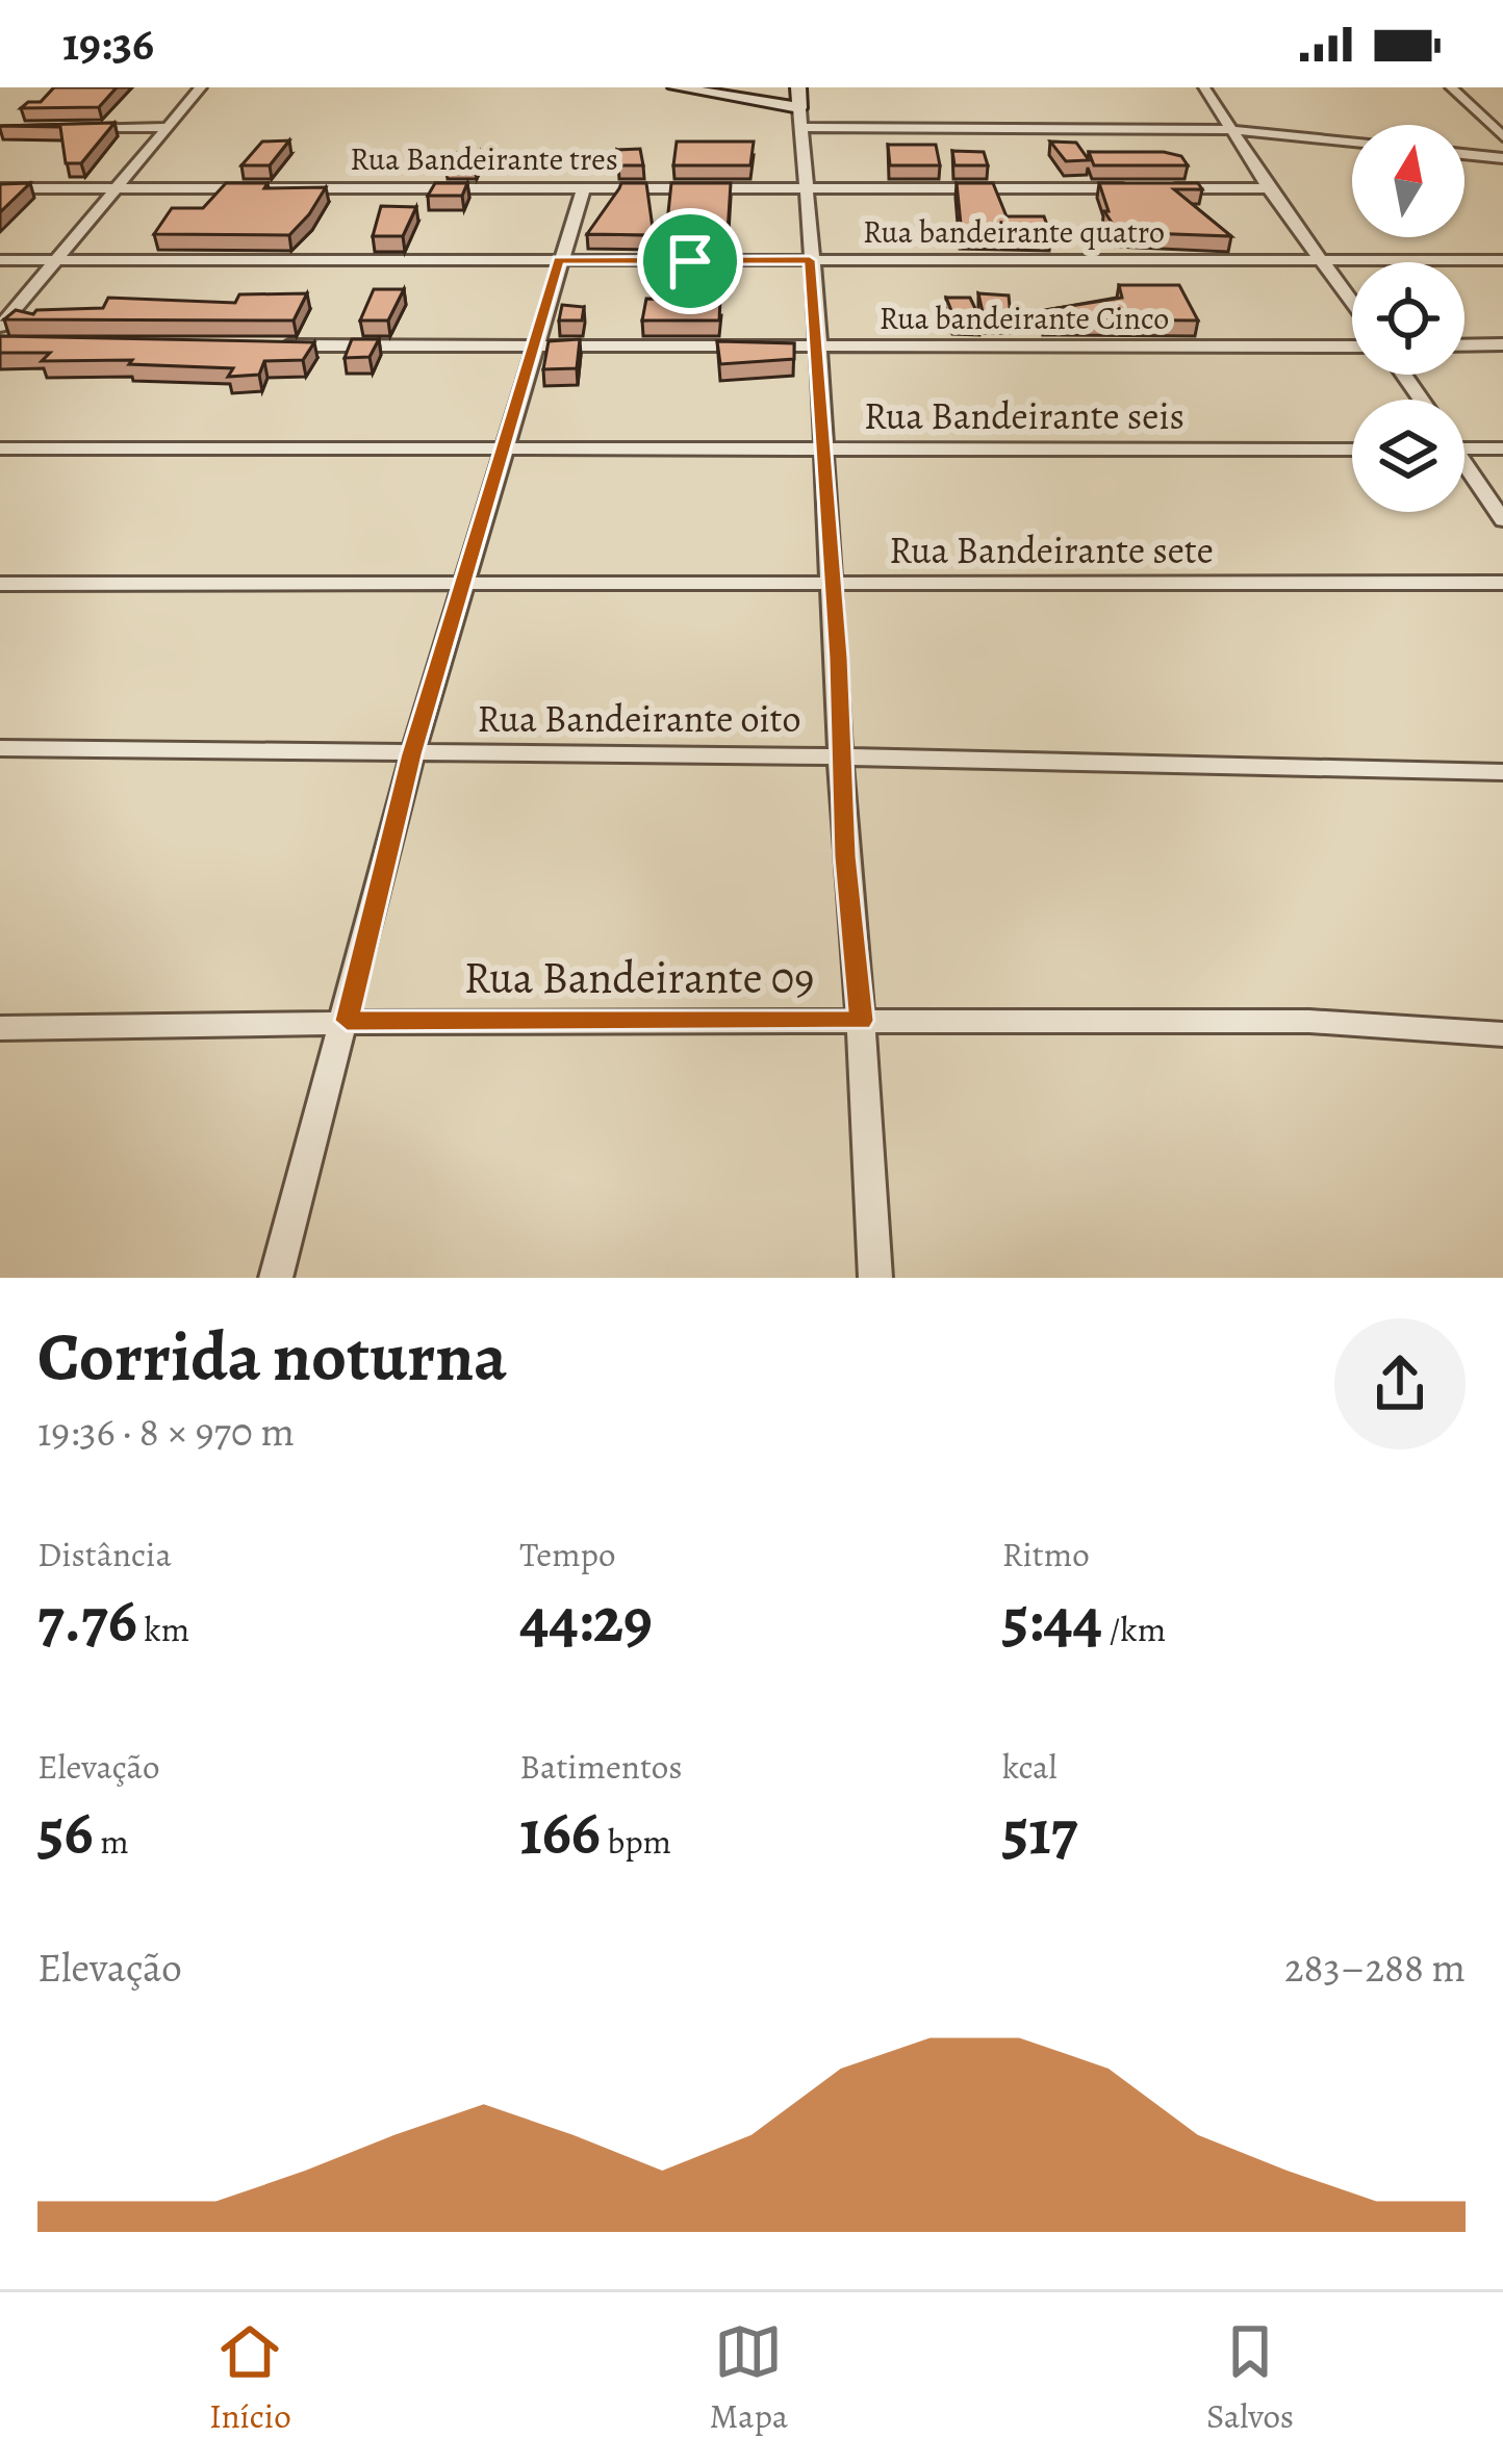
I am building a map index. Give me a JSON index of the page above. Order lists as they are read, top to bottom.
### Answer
{
  "streets": {
    "street": [
      "Rua Bandeirante tres",
      "Rua bandeirante quatro",
      "Rua bandeirante Cinco",
      "Rua Bandeirante seis",
      "Rua Bandeirante sete",
      "Rua Bandeirante oito",
      "Rua Bandeirante 09"
    ]
  },
  "north": "top",
  "page": {
    "status": "19:36",
    "heading": ["Corrida noturna", "19:36 · 8 × 970 m"],
    "stats": [
      ["Distância", "7.76 km"],
      ["Tempo", "44:29"],
      ["Ritmo", "5:44 /km"],
      ["Elevação", "56 m"],
      ["Batimentos", "166 bpm"],
      ["kcal", "517"]
    ],
    "chart": ["Elevação", "283–288 m"],
    "tabs": ["Início", "Mapa", "Salvos"]
  }
}
